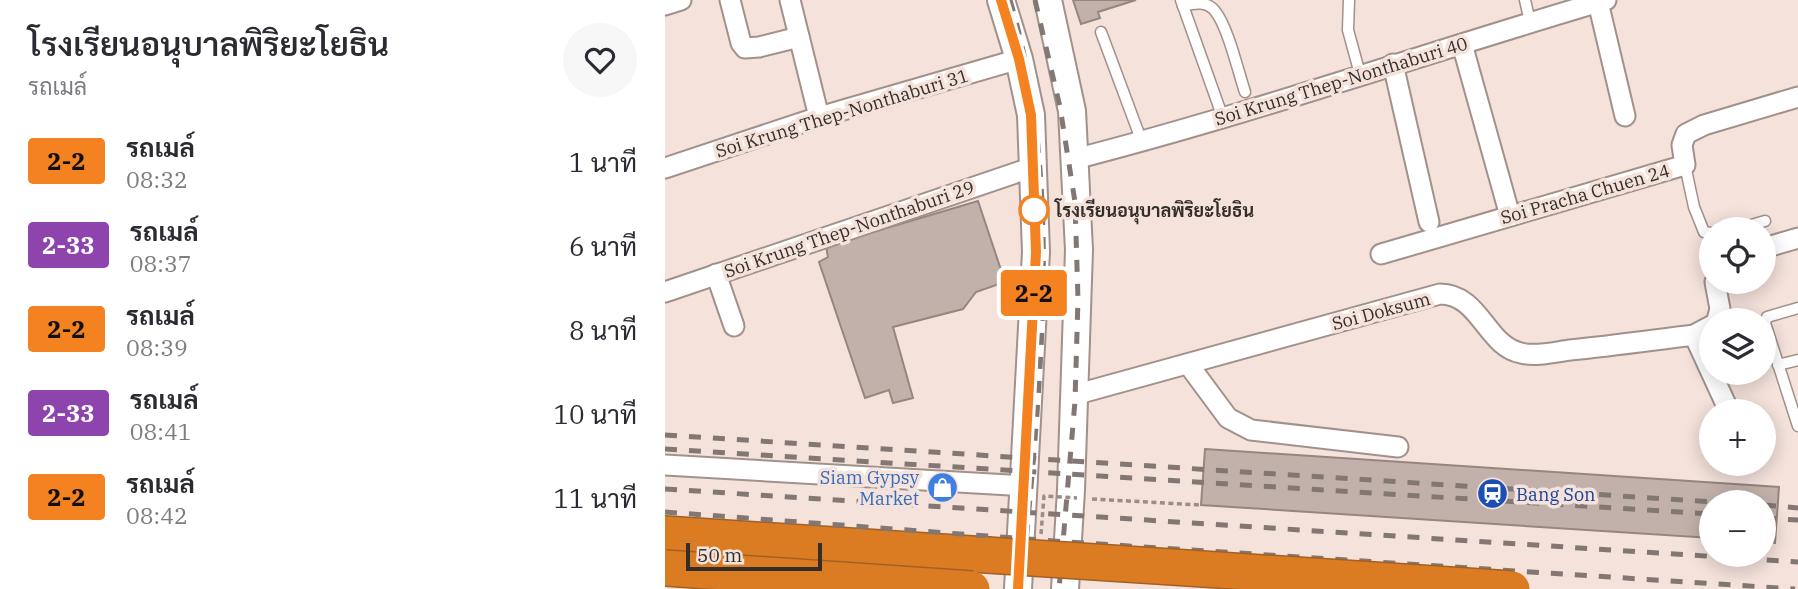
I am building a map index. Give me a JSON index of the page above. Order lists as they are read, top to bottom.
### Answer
{
  "streets": {
    "street": [
      "Soi Krung Thep-Nonthaburi 40",
      "Soi Krung Thep-Nonthaburi 31",
      "Soi Pracha Chuen 24",
      "Soi Krung Thep-Nonthaburi 29",
      "Soi Doksum"
    ]
  },
  "places": {
    "other": ["โรงเรียนอนุบาลพิริยะโยธิน"],
    "shop": ["Siam Gypsy Market"],
    "station": ["Bang Son"]
  },
  "lines": ["bus line 2-2"],
  "scale_bar": "50 m",
  "page": {
    "heading": ["โรงเรียนอนุบาลพิริยะโยธิน", "รถเมล์"],
    "on_map": "2-2",
    "list": [
      {
        "mark": "2-2",
        "name": "รถเมล์",
        "note": "08:32",
        "value": "1 นาที"
      },
      {
        "mark": "2-33",
        "name": "รถเมล์",
        "note": "08:37",
        "value": "6 นาที"
      },
      {
        "mark": "2-2",
        "name": "รถเมล์",
        "note": "08:39",
        "value": "8 นาที"
      },
      {
        "mark": "2-33",
        "name": "รถเมล์",
        "note": "08:41",
        "value": "10 นาที"
      },
      {
        "mark": "2-2",
        "name": "รถเมล์",
        "note": "08:42",
        "value": "11 นาที"
      }
    ],
    "map_buttons": ["+", "−"],
    "scale": "50 m"
  }
}
